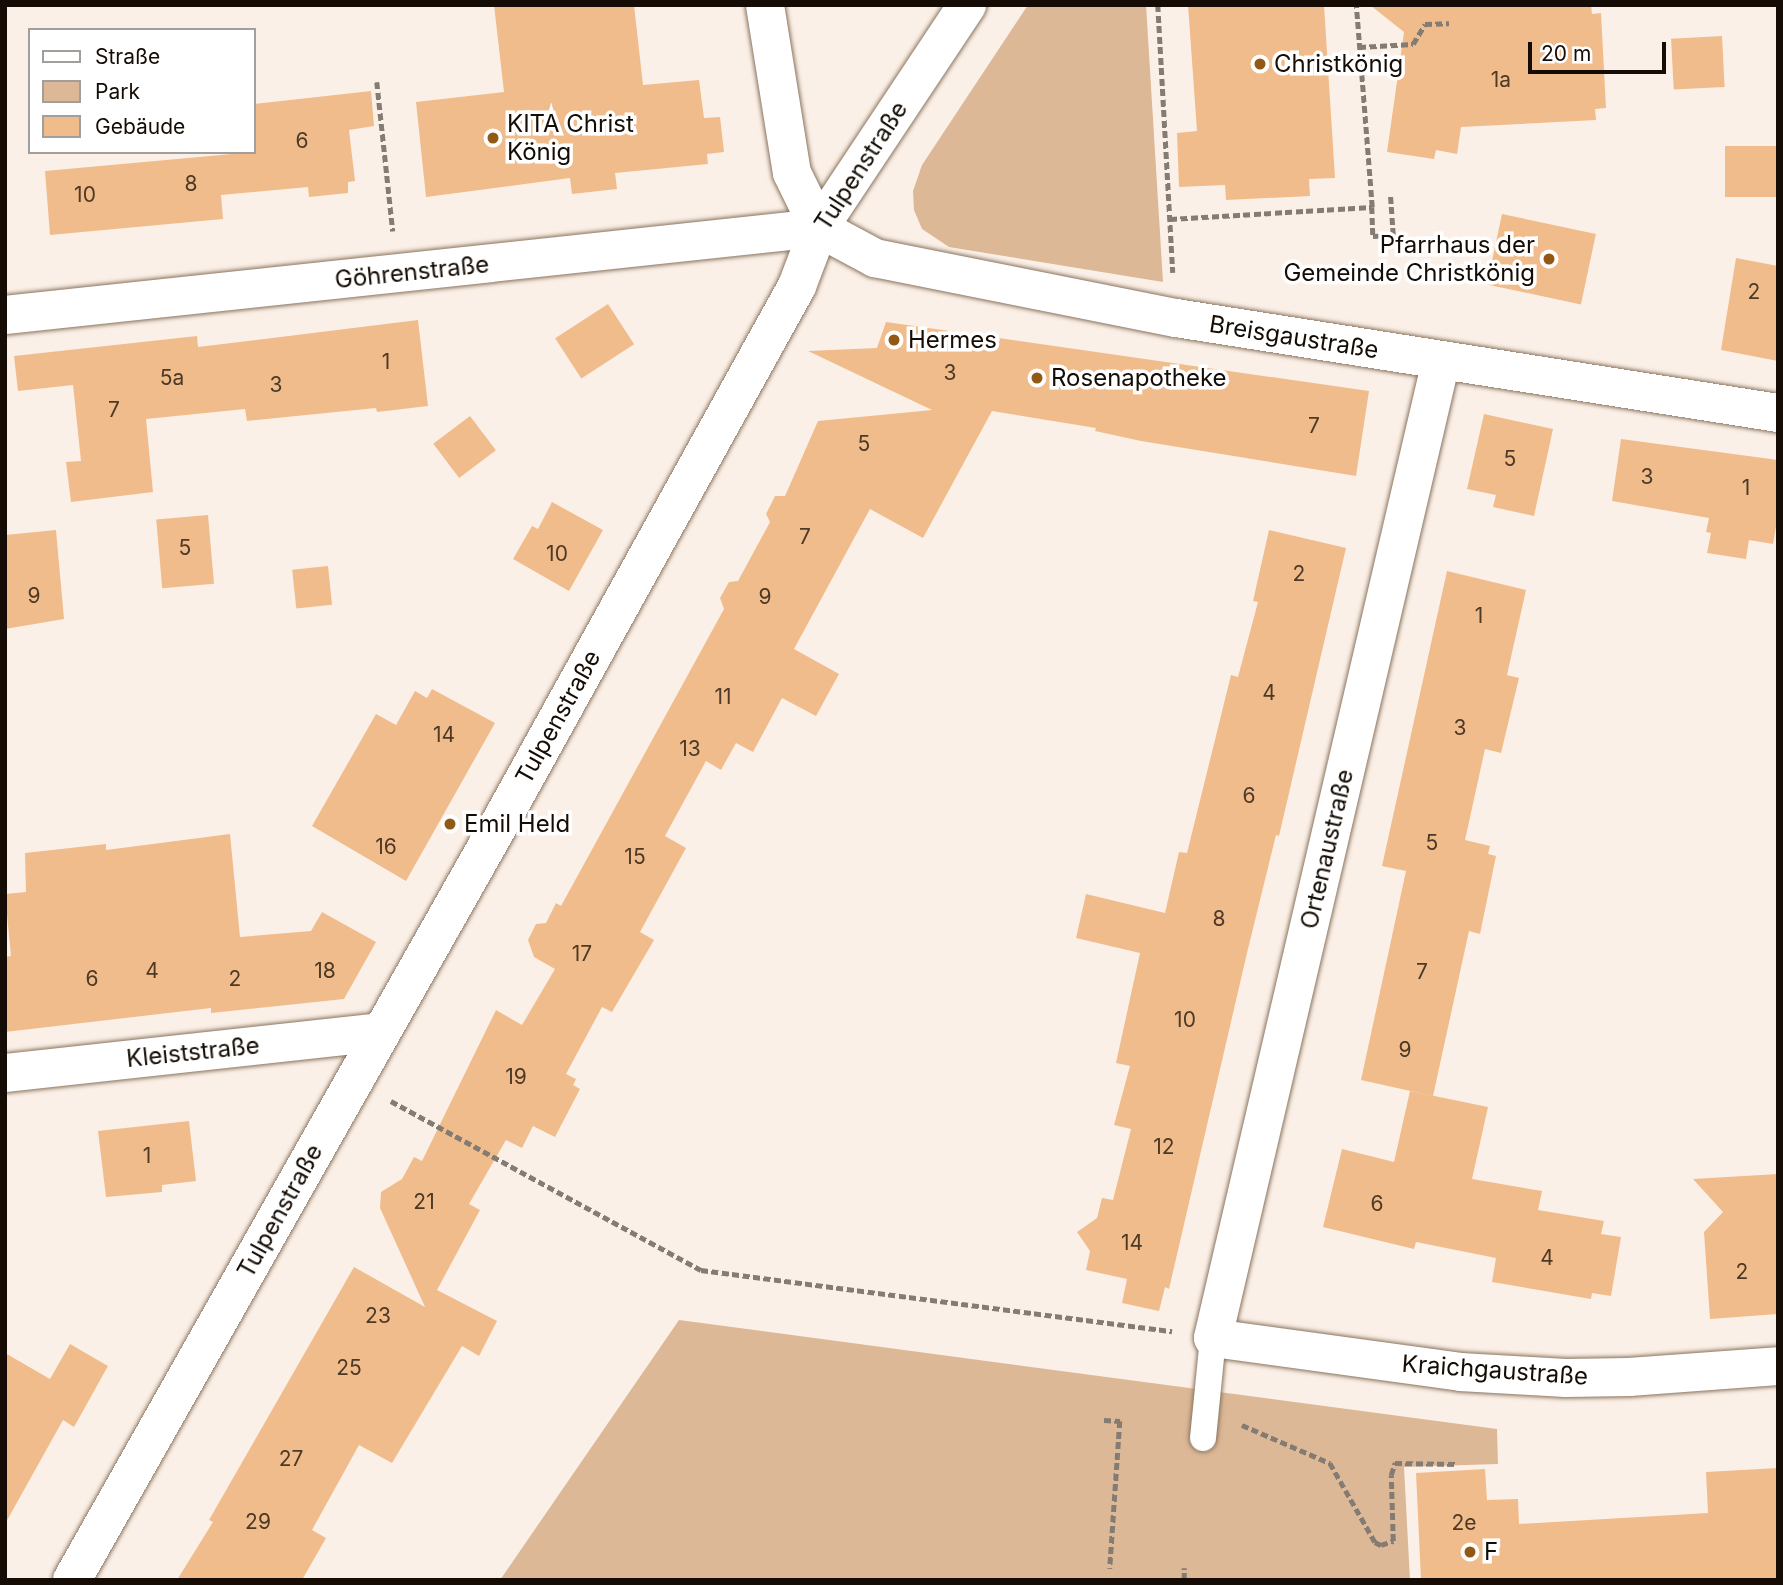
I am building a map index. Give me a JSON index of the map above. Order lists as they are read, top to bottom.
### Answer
{
  "streets": {
    "street": [
      "Tulpenstraße",
      "Göhrenstraße",
      "Breisgaustraße",
      "Ortenaustraße",
      "Kleiststraße",
      "Kraichgaustraße"
    ]
  },
  "crossings": [
    ["Tulpenstraße", "Göhrenstraße"],
    ["Tulpenstraße", "Breisgaustraße"],
    ["Tulpenstraße", "Kleiststraße"],
    ["Göhrenstraße", "Breisgaustraße"],
    ["Breisgaustraße", "Ortenaustraße"],
    ["Ortenaustraße", "Kraichgaustraße"]
  ],
  "places": [
    "Christkönig",
    "KITA Christ König",
    "Pfarrhaus der Gemeinde Christkönig",
    "Hermes",
    "Rosenapotheke",
    "Emil Held",
    "F"
  ],
  "house_numbers": [
    "1a",
    "6",
    "8",
    "10",
    "2",
    "1",
    "3",
    "5a",
    "3",
    "7",
    "7",
    "5",
    "5",
    "3",
    "1",
    "7",
    "5",
    "10",
    "2",
    "9",
    "9",
    "1",
    "4",
    "11",
    "3",
    "14",
    "13",
    "6",
    "5",
    "16",
    "15",
    "8",
    "17",
    "4",
    "18",
    "7",
    "6",
    "2",
    "10",
    "9",
    "19",
    "12",
    "1",
    "21",
    "6",
    "14",
    "4",
    "2",
    "23",
    "25",
    "27",
    "29",
    "2e"
  ],
  "legend": ["Straße", "Park", "Gebäude"],
  "scale_bar": "20 m"
}
